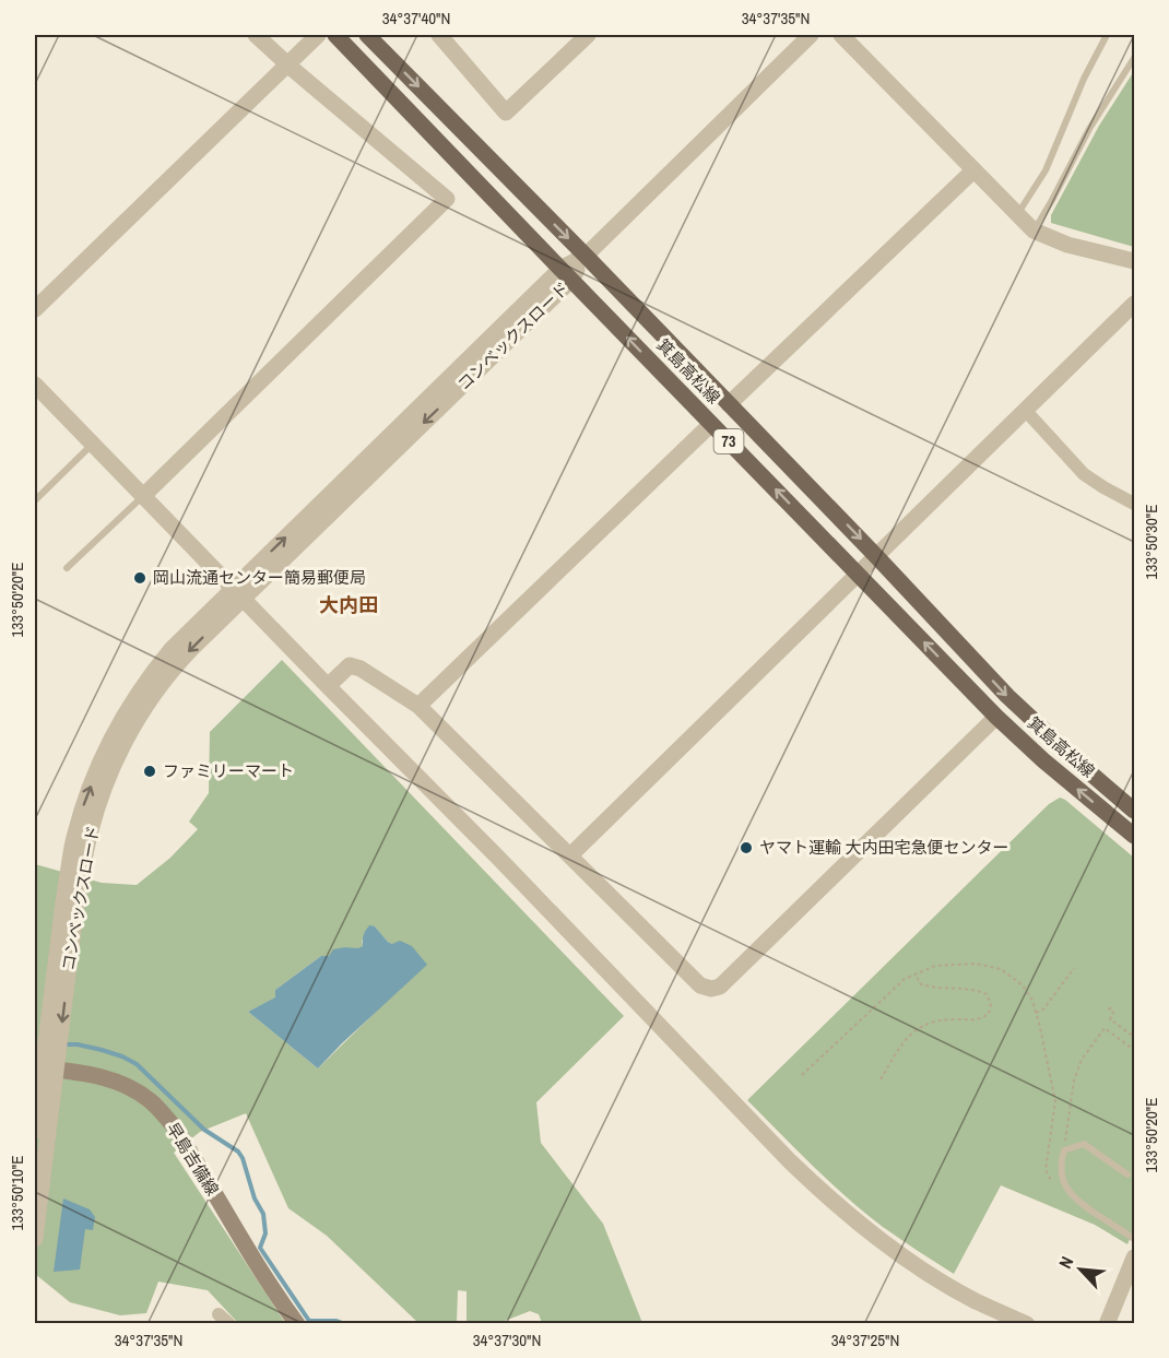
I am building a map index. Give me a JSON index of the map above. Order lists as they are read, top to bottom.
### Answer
{
  "streets": {
    "main road": ["箕島高松線", "73", "早島吉備線"],
    "street": ["コンベックスロード"]
  },
  "crossings": [
    ["コンベックスロード", "箕島高松線"]
  ],
  "districts": ["大内田"],
  "places": ["岡山流通センター簡易郵便局", "ファミリーマート", "ヤマト運輸 大内田宅急便センター"],
  "north": "top left",
  "coordinates": [
    "34°37'40\"N",
    "34°37'35\"N",
    "133°50'30\"E",
    "133°50'20\"E",
    "133°50'10\"E",
    "34°37'30\"N",
    "34°37'25\"N"
  ]
}
